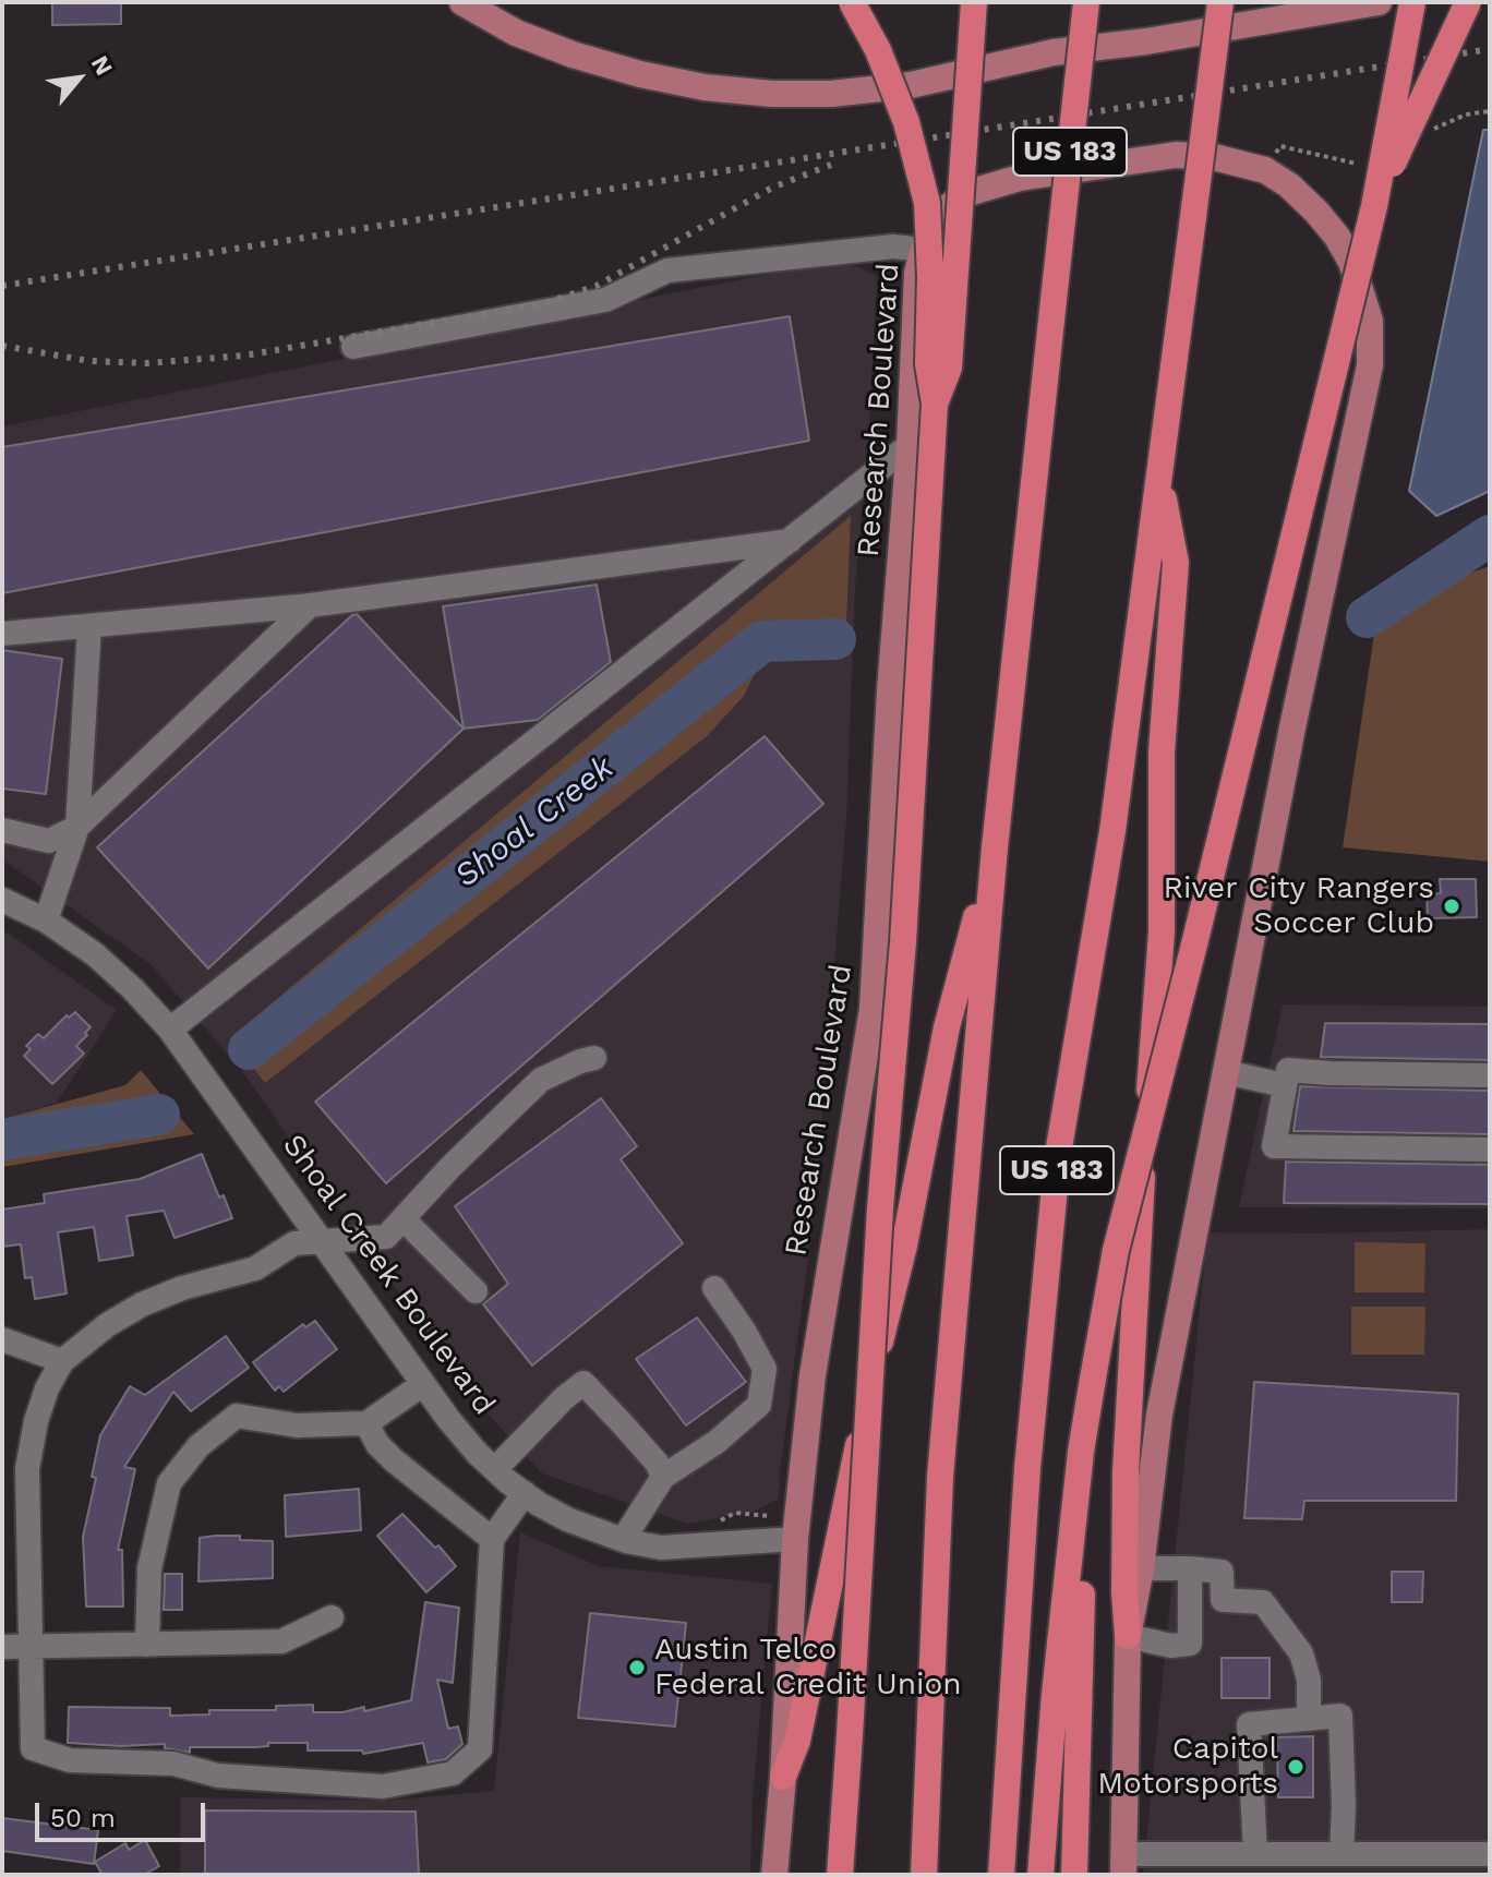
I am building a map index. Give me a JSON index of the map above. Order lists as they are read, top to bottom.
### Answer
{
  "streets": {
    "highway": ["US 183"],
    "main road": ["Research Boulevard"],
    "street": ["Shoal Creek Boulevard"]
  },
  "crossings": [
    ["Research Boulevard", "Shoal Creek Boulevard"]
  ],
  "water": ["Shoal Creek"],
  "places": ["River City Rangers Soccer Club", "Austin Telco Federal Credit Union", "Capitol Motorsports"],
  "scale_bar": "50 m",
  "north": "top right"
}
